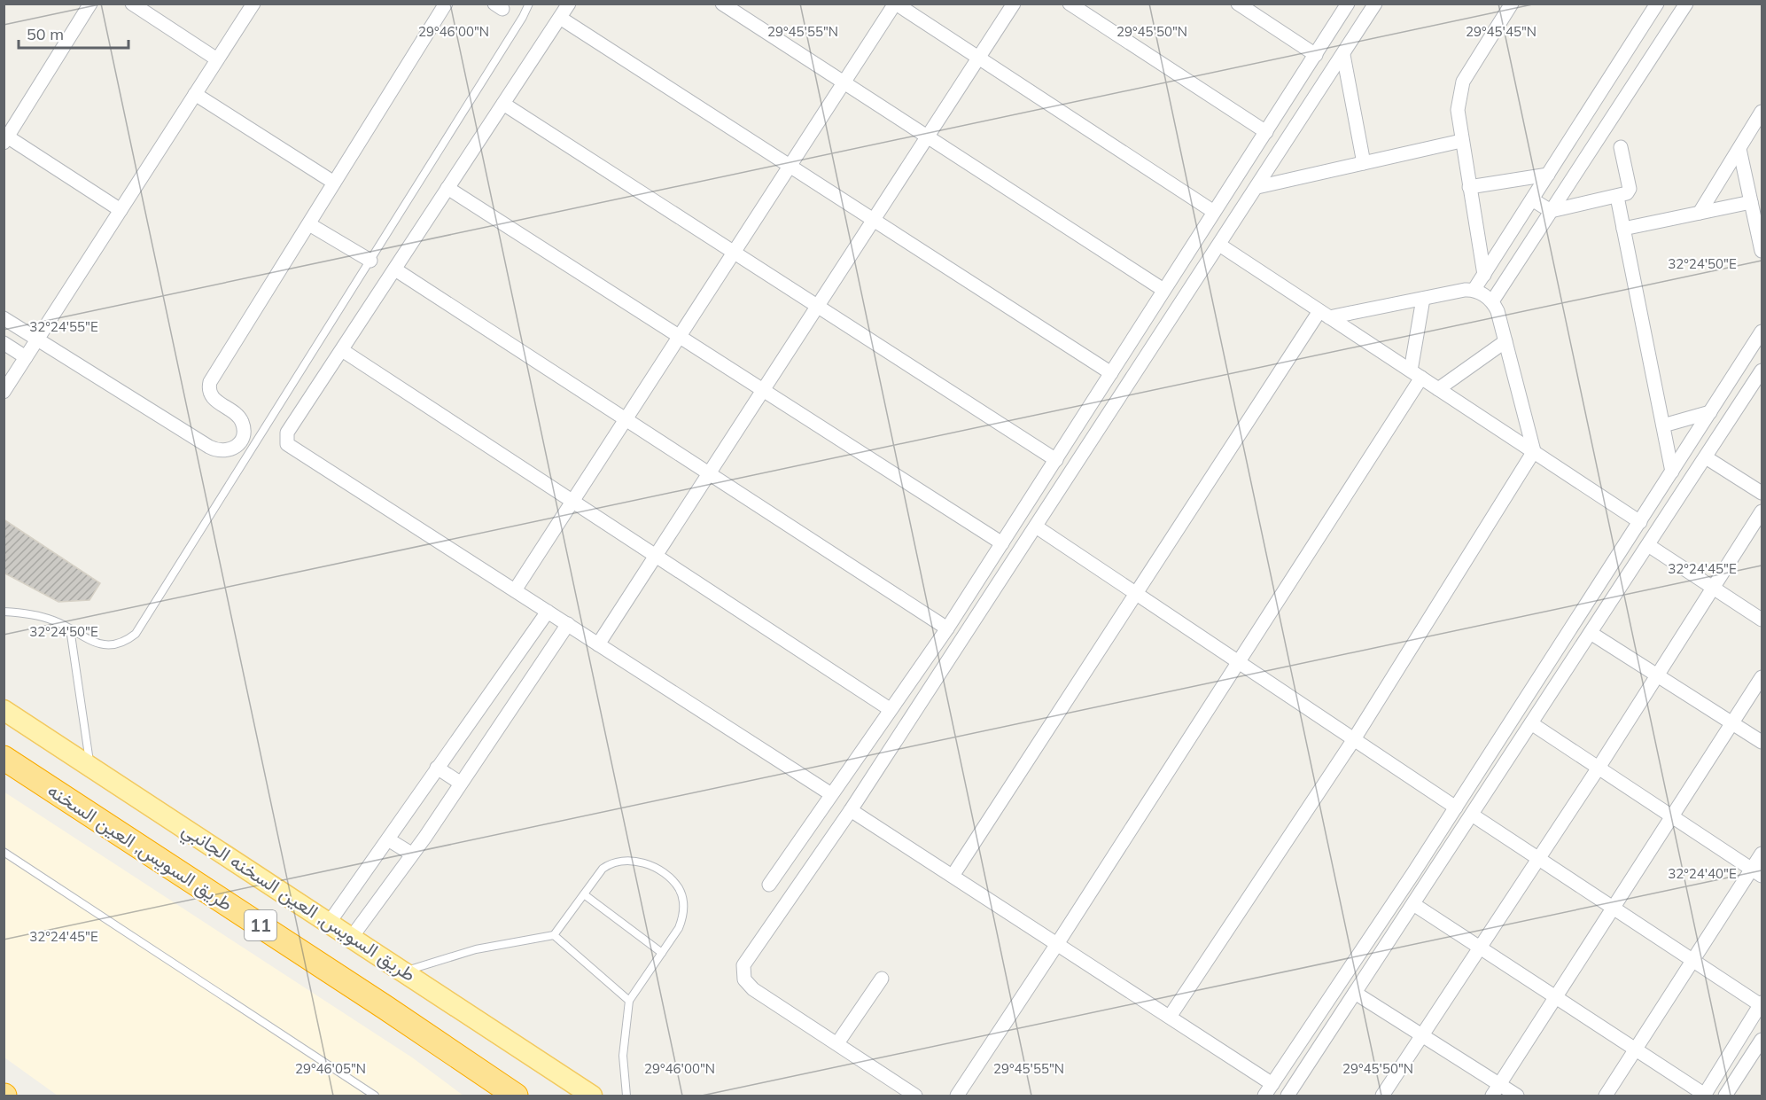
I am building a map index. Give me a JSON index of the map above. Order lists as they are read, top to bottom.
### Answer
{
  "streets": {
    "highway": ["طريق السويس, العين السخنه", "11"],
    "main road": ["طريق السويس, العين السخنه الجانبي"]
  },
  "scale_bar": "50 m",
  "coordinates": [
    "29°46'00\"N",
    "29°45'55\"N",
    "29°45'50\"N",
    "29°45'45\"N",
    "32°24'50\"E",
    "32°24'55\"E",
    "32°24'45\"E",
    "32°24'40\"E",
    "29°46'05\"N"
  ]
}
